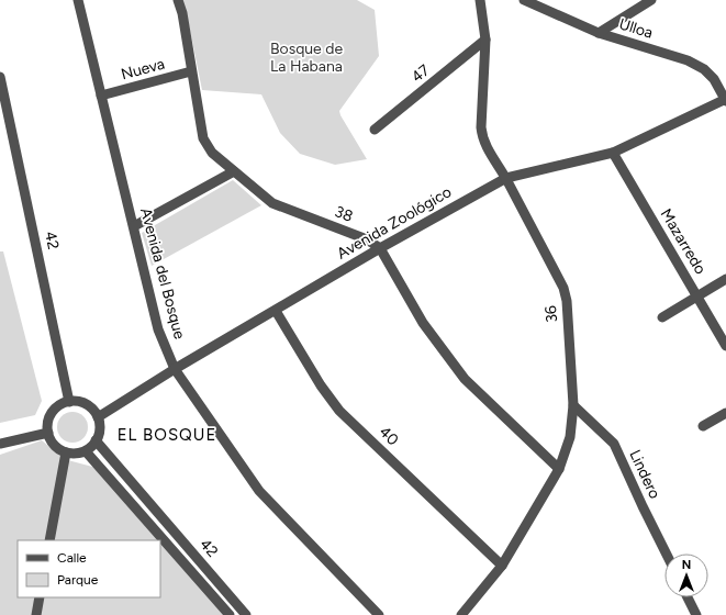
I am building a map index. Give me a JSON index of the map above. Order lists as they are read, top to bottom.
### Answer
{
  "streets": {
    "street": [
      "Ulloa",
      "Nueva",
      "47",
      "38",
      "Avenida Zoológico",
      "42",
      "Mazarredo",
      "Avenida del Bosque",
      "36",
      "40",
      "Lindero"
    ]
  },
  "crossings": [
    ["Ulloa", "Avenida Zoológico"],
    ["Nueva", "38"],
    ["Nueva", "Avenida del Bosque"],
    ["47", "36"],
    ["38", "Avenida Zoológico"],
    ["Avenida Zoológico", "42"],
    ["Avenida Zoológico", "Mazarredo"],
    ["Avenida Zoológico", "Avenida del Bosque"],
    ["Avenida Zoológico", "36"],
    ["Avenida Zoológico", "40"],
    ["36", "40"],
    ["36", "Lindero"]
  ],
  "districts": ["EL BOSQUE"],
  "parks": ["Bosque de La Habana"],
  "legend": ["Calle", "Parque"],
  "north": "top"
}
